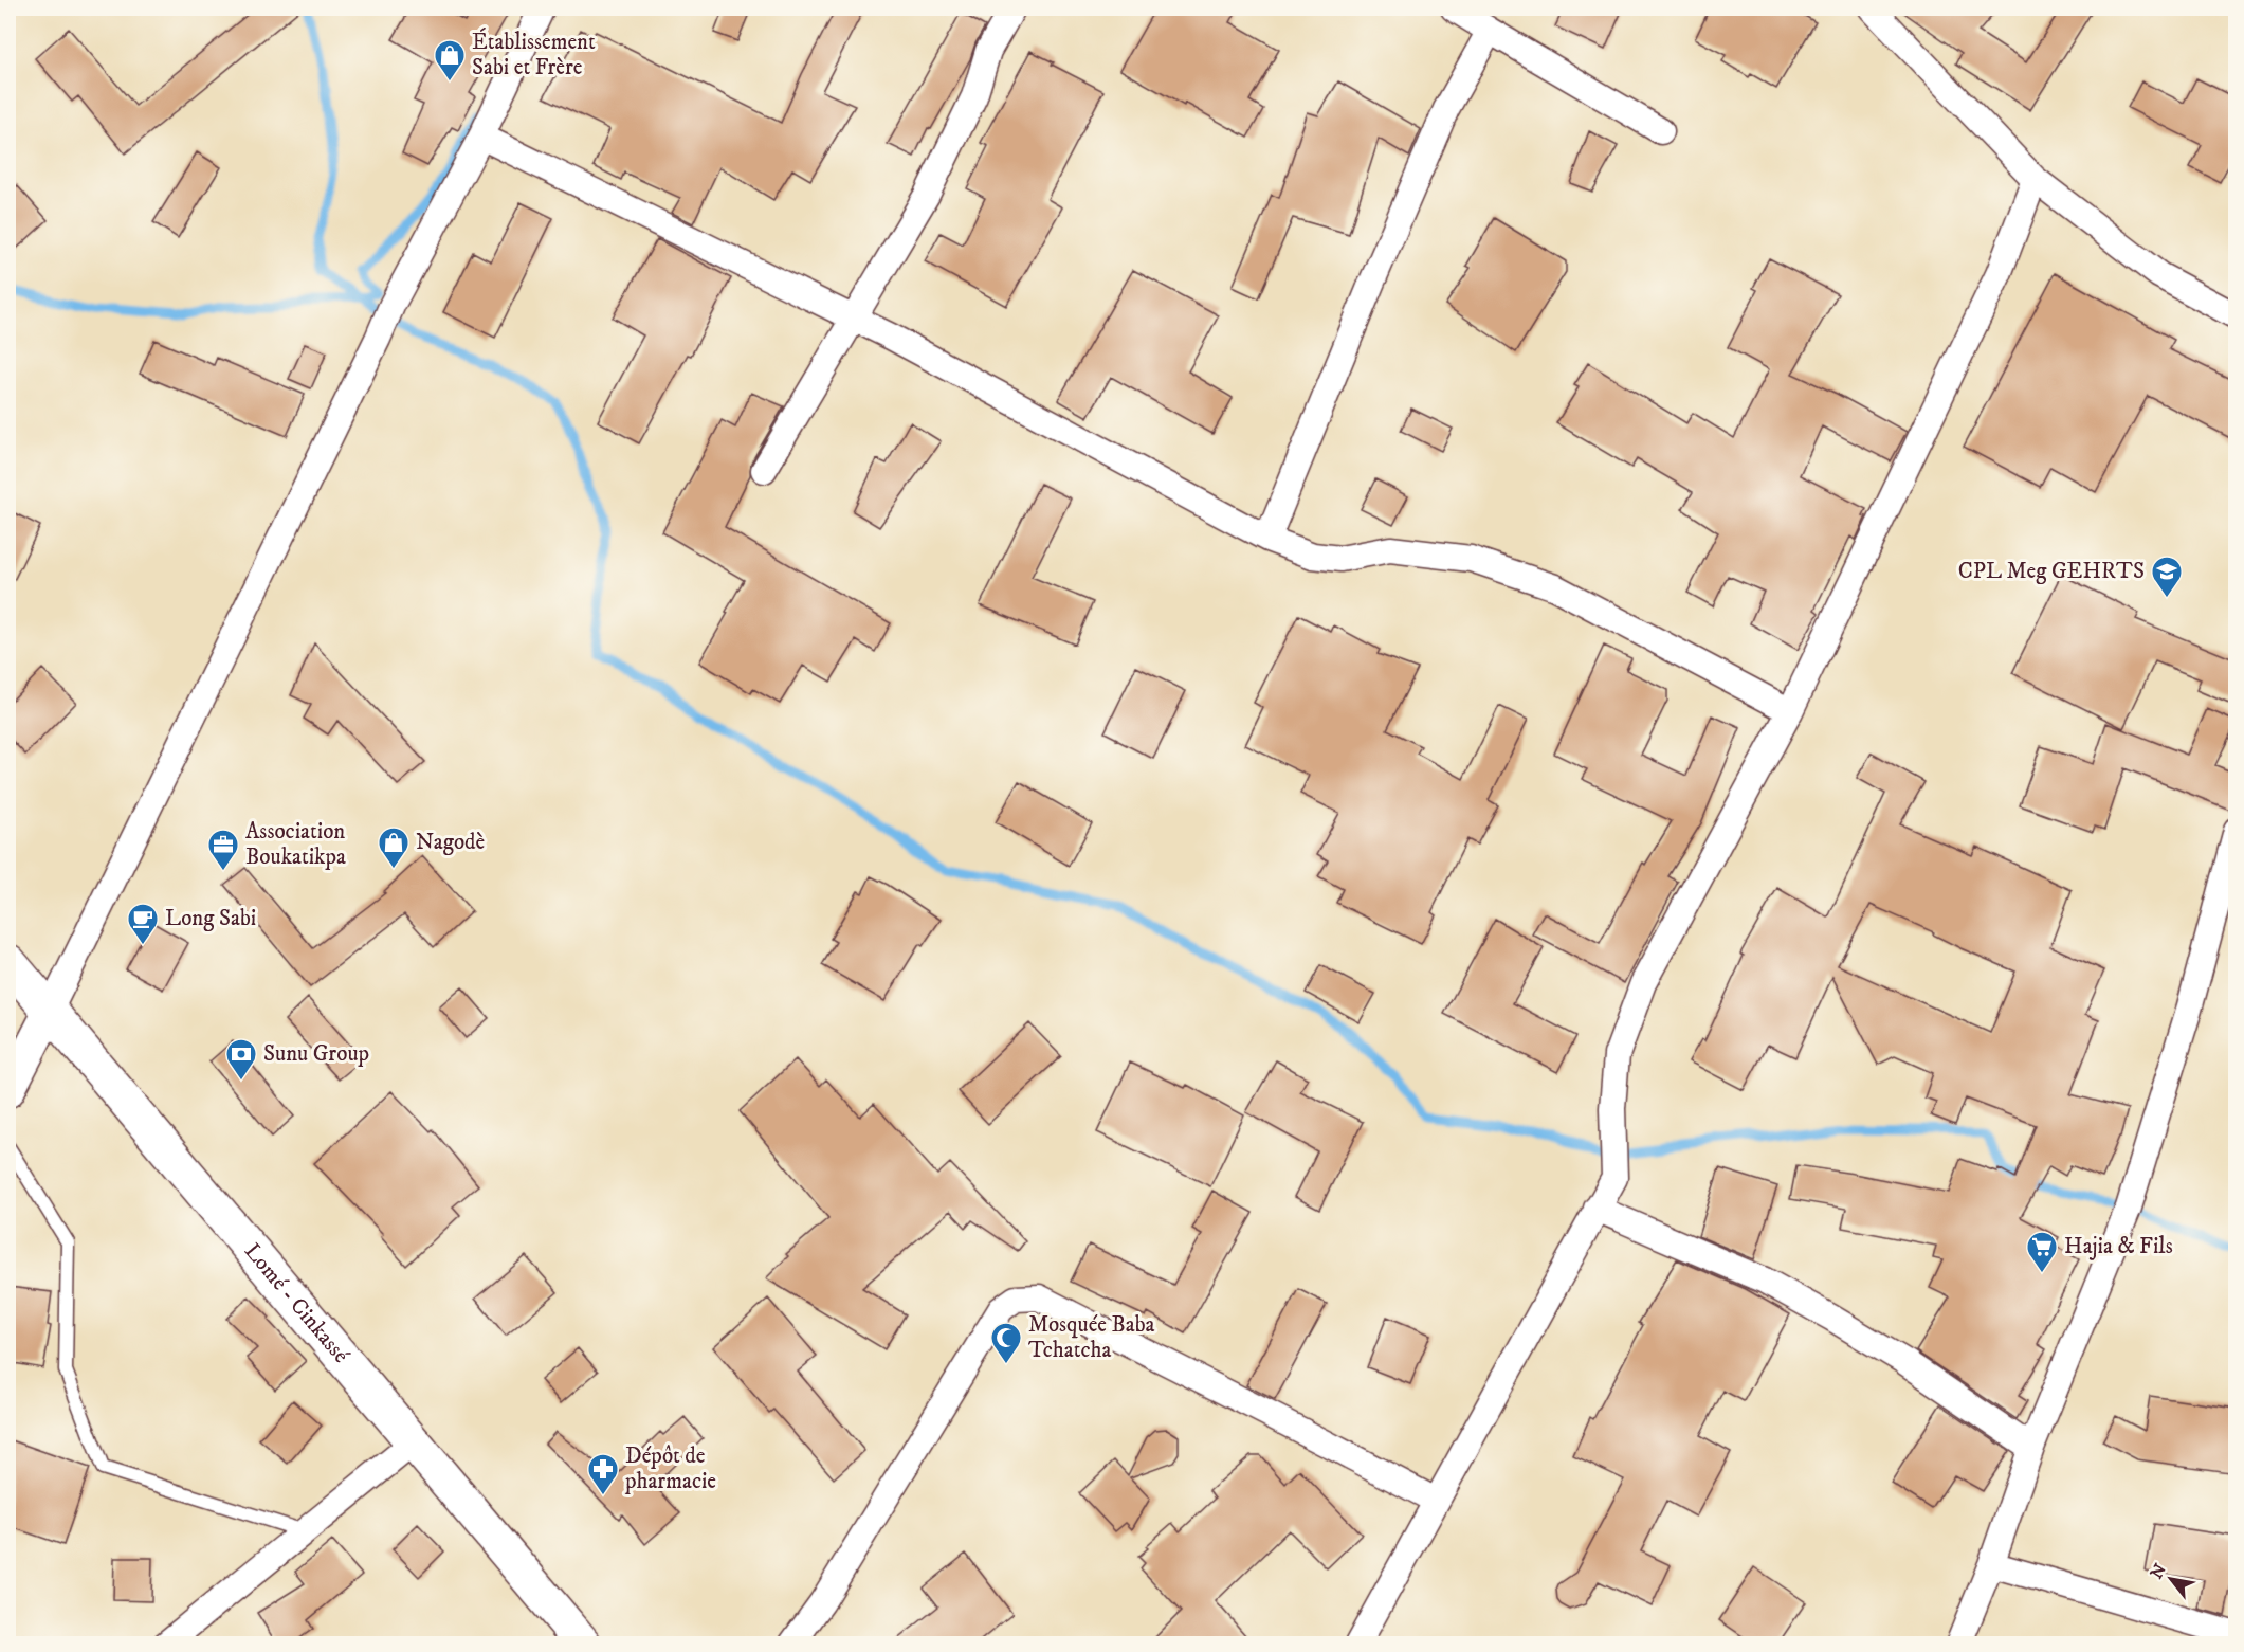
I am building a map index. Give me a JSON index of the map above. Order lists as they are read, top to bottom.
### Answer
{
  "streets": {
    "highway": ["Lomé - Cinkassé"]
  },
  "places": {
    "shop": ["Établissement Sabi et Frère", "Nagodè"],
    "school or university": ["CPL Meg GEHRTS"],
    "office": ["Association Boukatikpa"],
    "cafe": ["Long Sabi"],
    "bank": ["Sunu Group"],
    "supermarket": ["Hajia & Fils"],
    "mosque": ["Mosquée Baba Tchatcha"],
    "pharmacy": ["Dépôt de pharmacie"]
  },
  "north": "top left"
}
